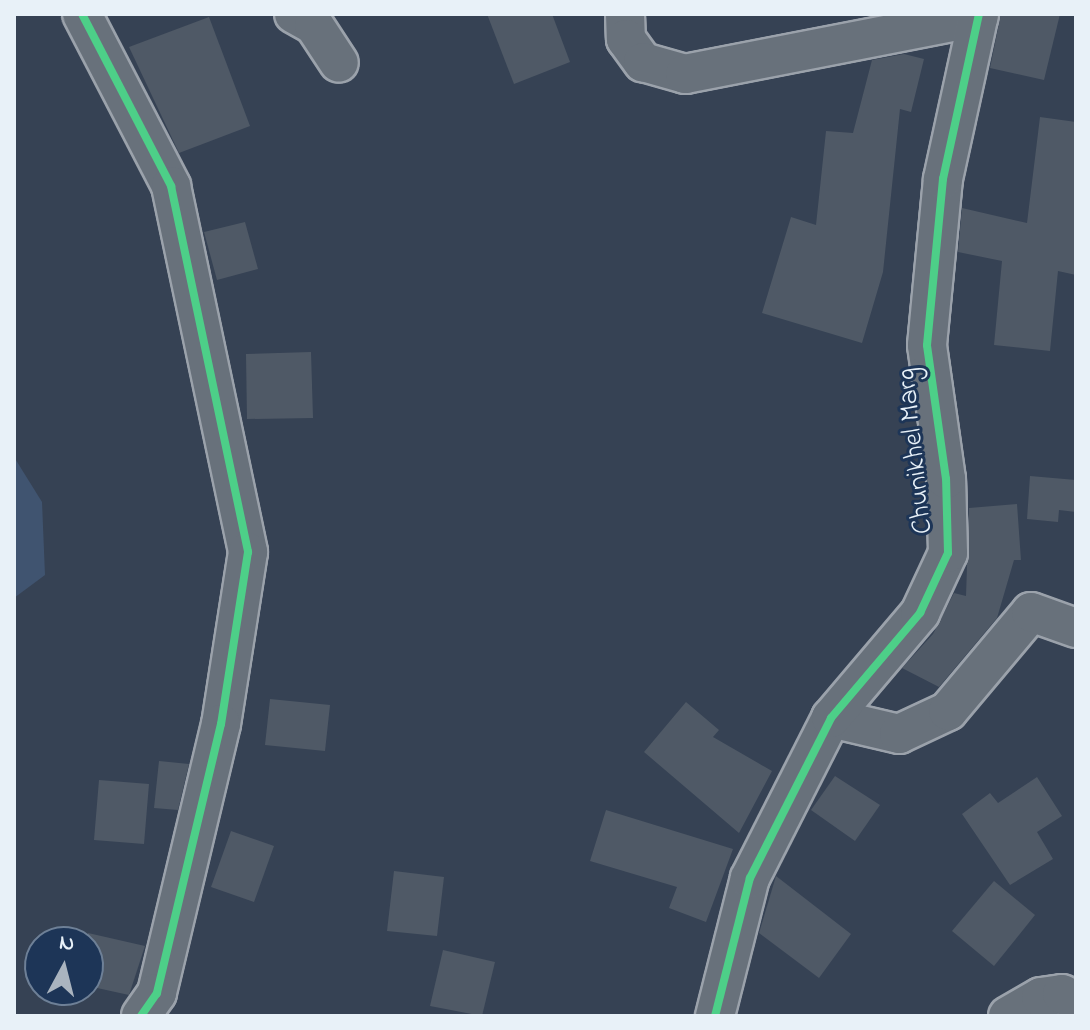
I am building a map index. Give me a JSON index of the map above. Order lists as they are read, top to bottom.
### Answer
{
  "streets": {
    "street": ["Chunikhel Marg"]
  },
  "north": "top"
}
